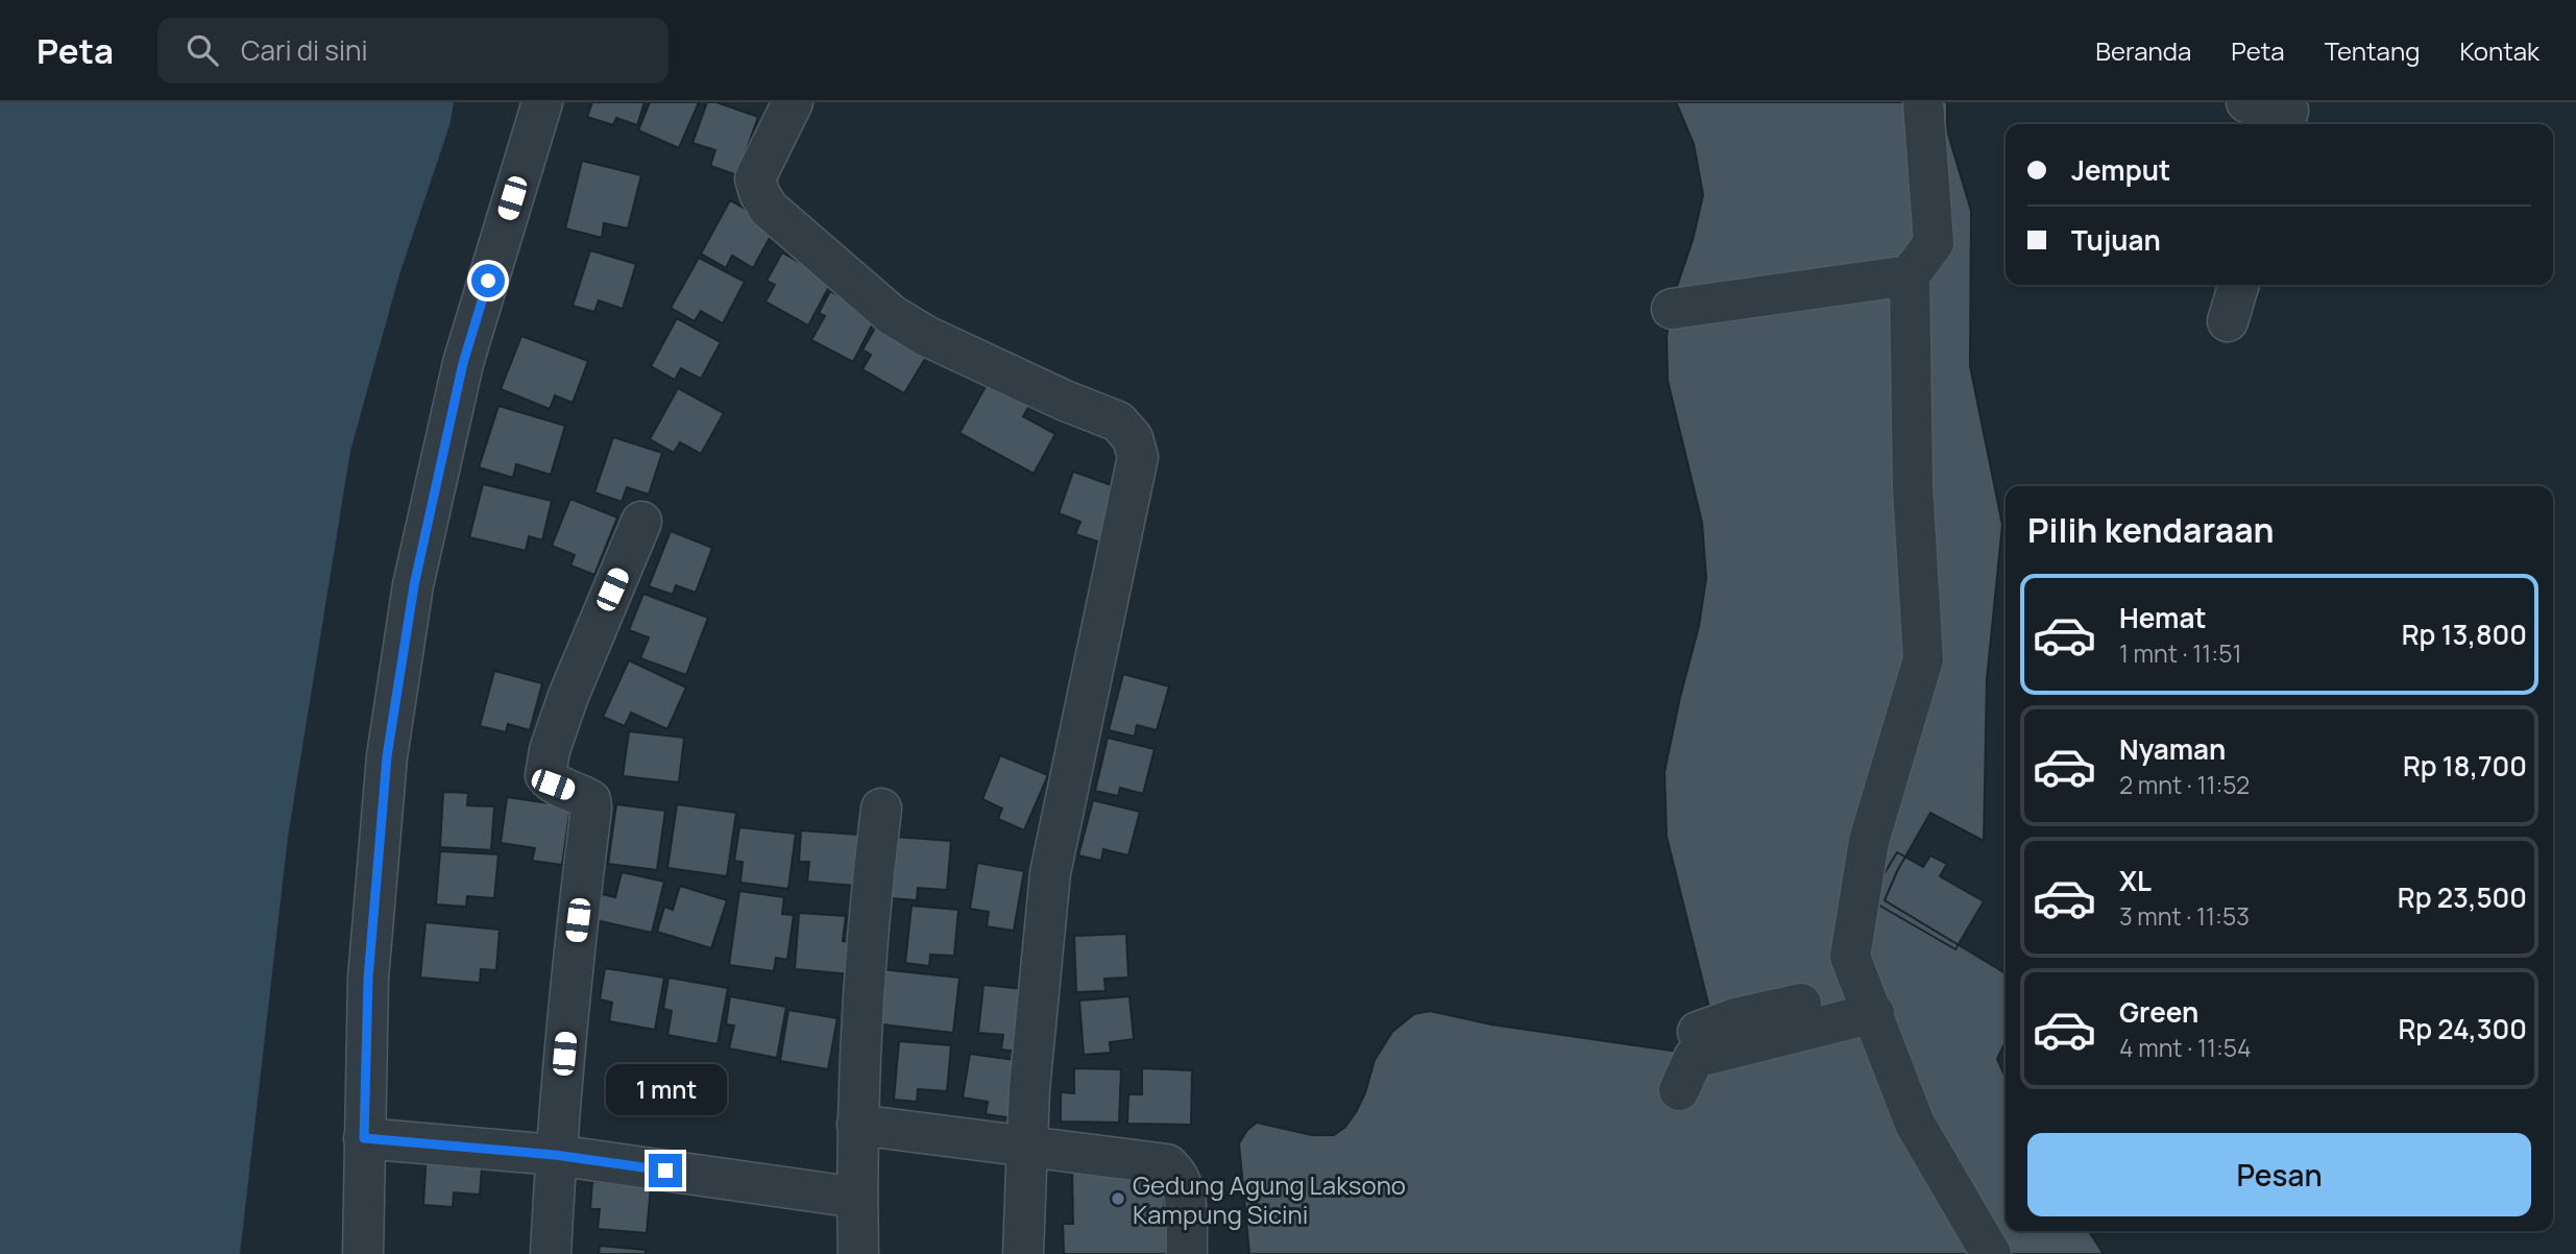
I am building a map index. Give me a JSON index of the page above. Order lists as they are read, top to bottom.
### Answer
{
  "places": ["Gedung Agung Laksono Kampung Sicini"],
  "page": {
    "header": "Peta",
    "search": "Cari di sini",
    "nav": [
      "Beranda",
      "Peta",
      "Tentang",
      "Kontak"
    ],
    "banner": ["Jemput", "Tujuan"],
    "heading": "Pilih kendaraan",
    "list": [
      {
        "name": "Hemat",
        "note": "1 mnt · 11:51",
        "value": "Rp 13,800"
      },
      {
        "name": "Nyaman",
        "note": "2 mnt · 11:52",
        "value": "Rp 18,700"
      },
      {
        "name": "XL",
        "note": "3 mnt · 11:53",
        "value": "Rp 23,500"
      },
      {
        "name": "Green",
        "note": "4 mnt · 11:54",
        "value": "Rp 24,300"
      }
    ],
    "bubble": "1 mnt",
    "buttons": "Pesan"
  }
}
